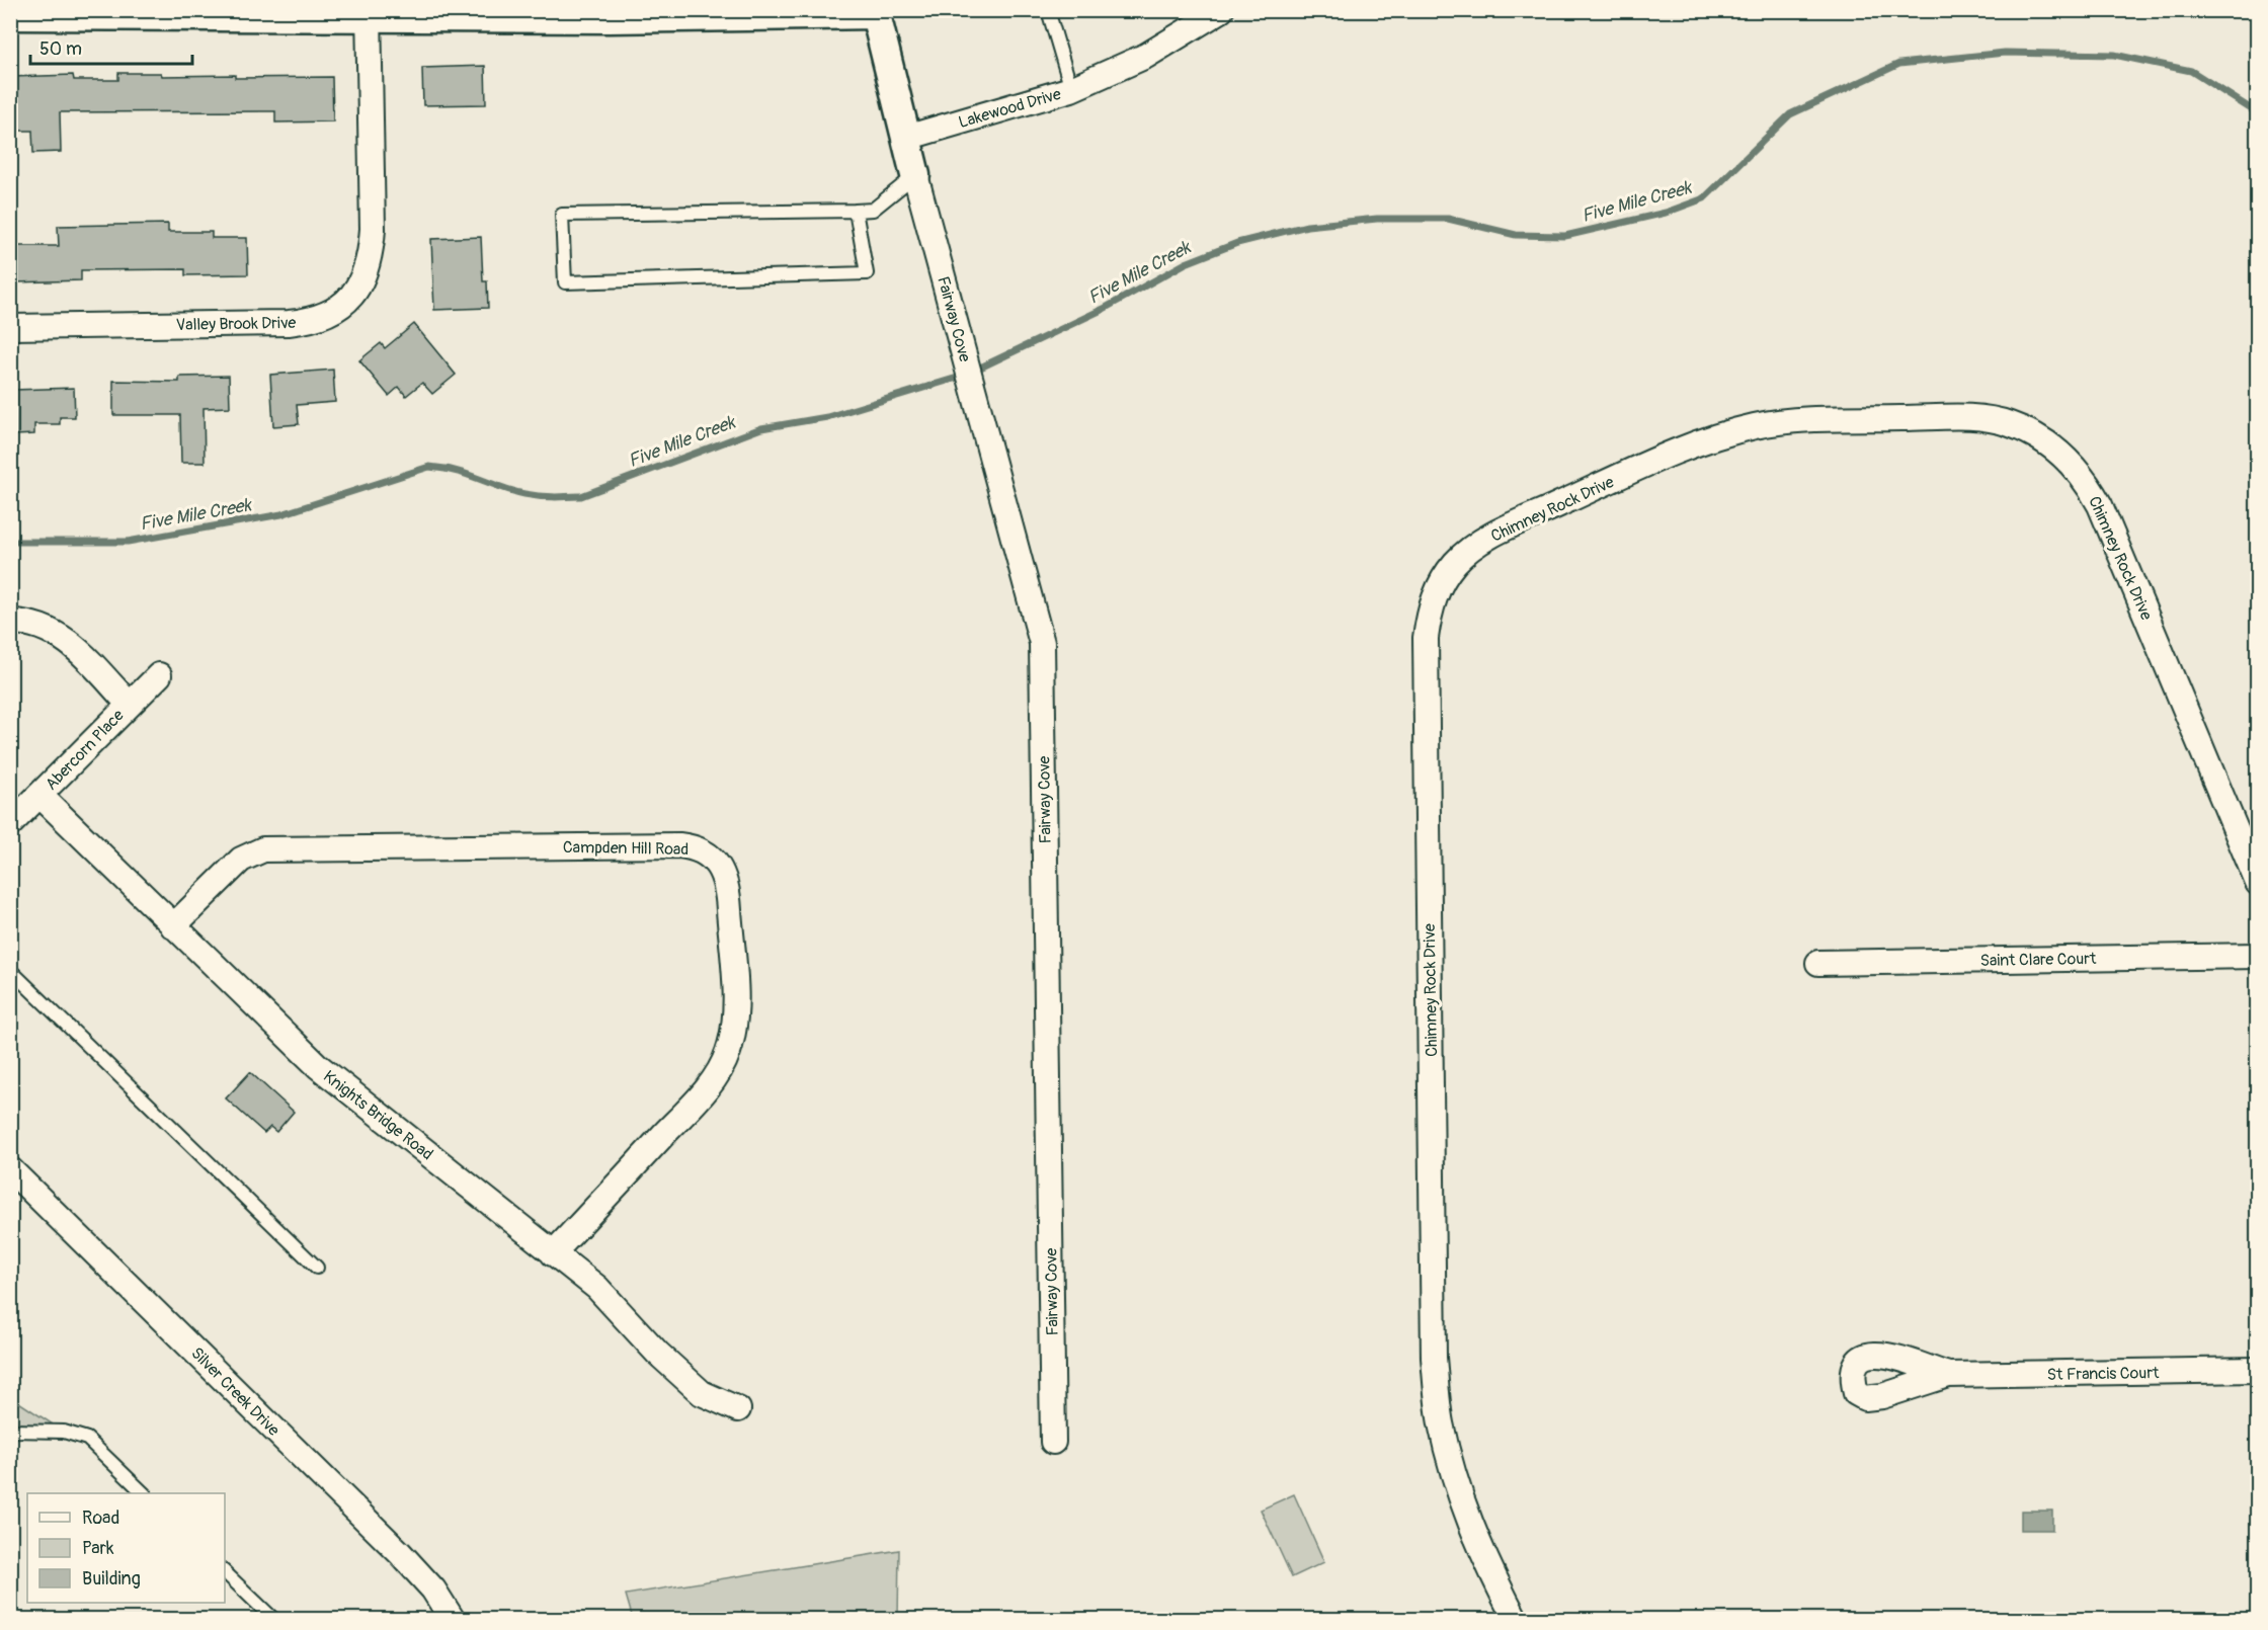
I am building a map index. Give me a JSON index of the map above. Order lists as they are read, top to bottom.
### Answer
{
  "streets": {
    "street": [
      "Lakewood Drive",
      "Fairway Cove",
      "Valley Brook Drive",
      "Chimney Rock Drive",
      "Abercorn Place",
      "Campden Hill Road",
      "Saint Clare Court",
      "Knights Bridge Road",
      "St Francis Court",
      "Silver Creek Drive"
    ]
  },
  "crossings": [
    ["Abercorn Place", "Knights Bridge Road"],
    ["Campden Hill Road", "Knights Bridge Road"]
  ],
  "water": ["Five Mile Creek"],
  "legend": ["Road", "Park", "Building"],
  "scale_bar": "50 m"
}
